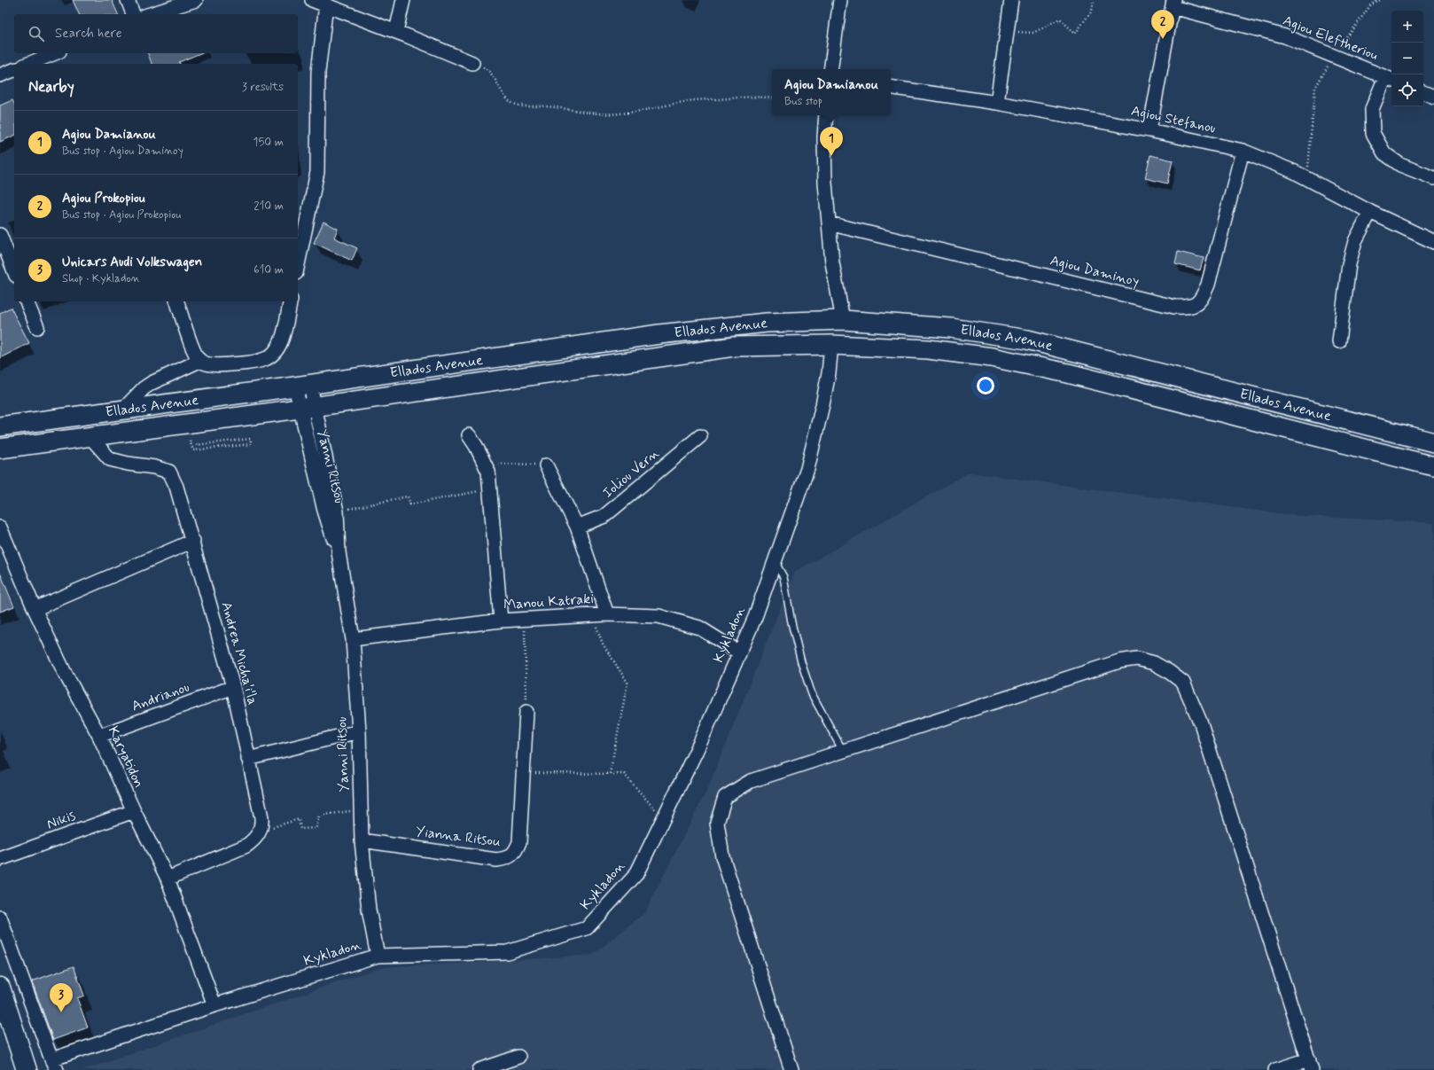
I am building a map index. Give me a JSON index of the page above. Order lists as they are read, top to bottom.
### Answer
{
  "streets": {
    "main road": ["Ellados Avenue"],
    "street": [
      "Agiou Eleftheriou",
      "Agiou Stefanou",
      "Agiou Daminoy",
      "Yanni Ritsou",
      "Ioliou Vern",
      "Manou Katraki",
      "Kykladon",
      "Andrea Micha'i'la",
      "Andrianou",
      "Karyatidon",
      "Nikis",
      "Yianna Ritsou"
    ]
  },
  "crossings": [
    ["Agiou Stefanou", "Agiou Daminoy"],
    ["Ellados Avenue", "Yanni Ritsou"],
    ["Ellados Avenue", "Kykladon"],
    ["Ellados Avenue", "Andrea Micha'i'la"],
    ["Yanni Ritsou", "Manou Katraki"],
    ["Yanni Ritsou", "Kykladon"],
    ["Yanni Ritsou", "Yianna Ritsou"],
    ["Manou Katraki", "Kykladon"],
    ["Kykladon", "Karyatidon"],
    ["Andrea Micha'i'la", "Andrianou"],
    ["Andrianou", "Karyatidon"],
    ["Karyatidon", "Nikis"]
  ],
  "page": {
    "pins": ["2", "1", "3"],
    "map_buttons": ["+", "−"],
    "search": "Search here",
    "heading": ["Nearby", "3 results"],
    "popup": ["Agiou Damianou", "Bus stop"],
    "list": [
      {
        "mark": "1",
        "name": "Agiou Damianou",
        "note": "Bus stop · Agiou Daminoy",
        "value": "150 m"
      },
      {
        "mark": "2",
        "name": "Agiou Prokopiou",
        "note": "Bus stop · Agiou Prokopiou",
        "value": "210 m"
      },
      {
        "mark": "3",
        "name": "Unicars Audi Volkswagen",
        "note": "Shop · Kykladon",
        "value": "610 m"
      }
    ]
  }
}
